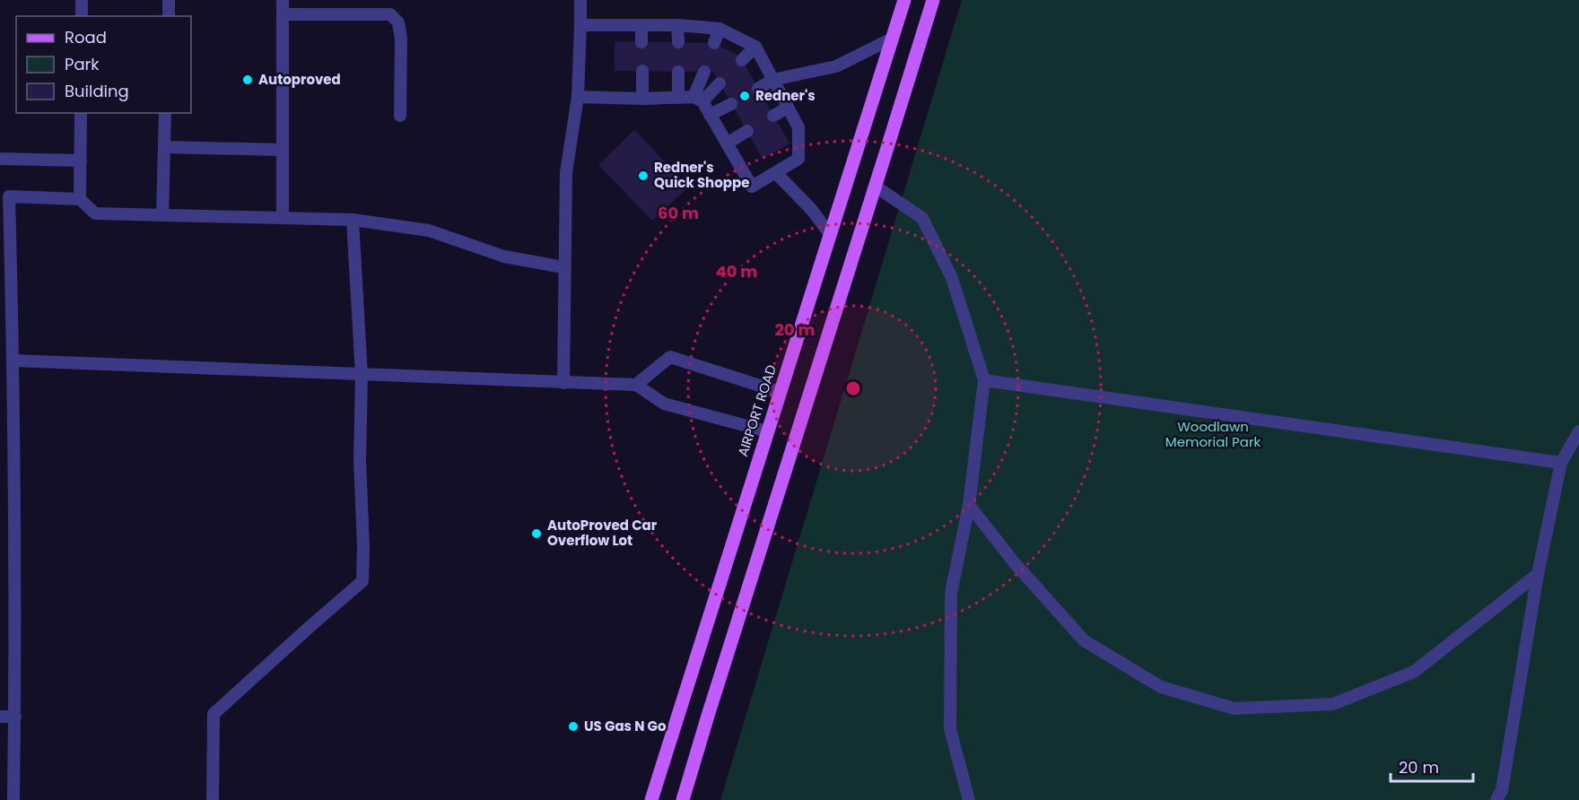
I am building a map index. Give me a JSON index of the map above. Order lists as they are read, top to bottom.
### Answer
{
  "streets": {
    "main road": ["AIRPORT ROAD"]
  },
  "parks": ["Woodlawn Memorial Park"],
  "places": [
    "Autoproved",
    "Redner's",
    "Redner's Quick Shoppe",
    "AutoProved Car Overflow Lot",
    "US Gas N Go"
  ],
  "legend": ["Road", "Park", "Building"],
  "scale_bar": "20 m",
  "rings": ["60 m", "40 m", "20 m"]
}
